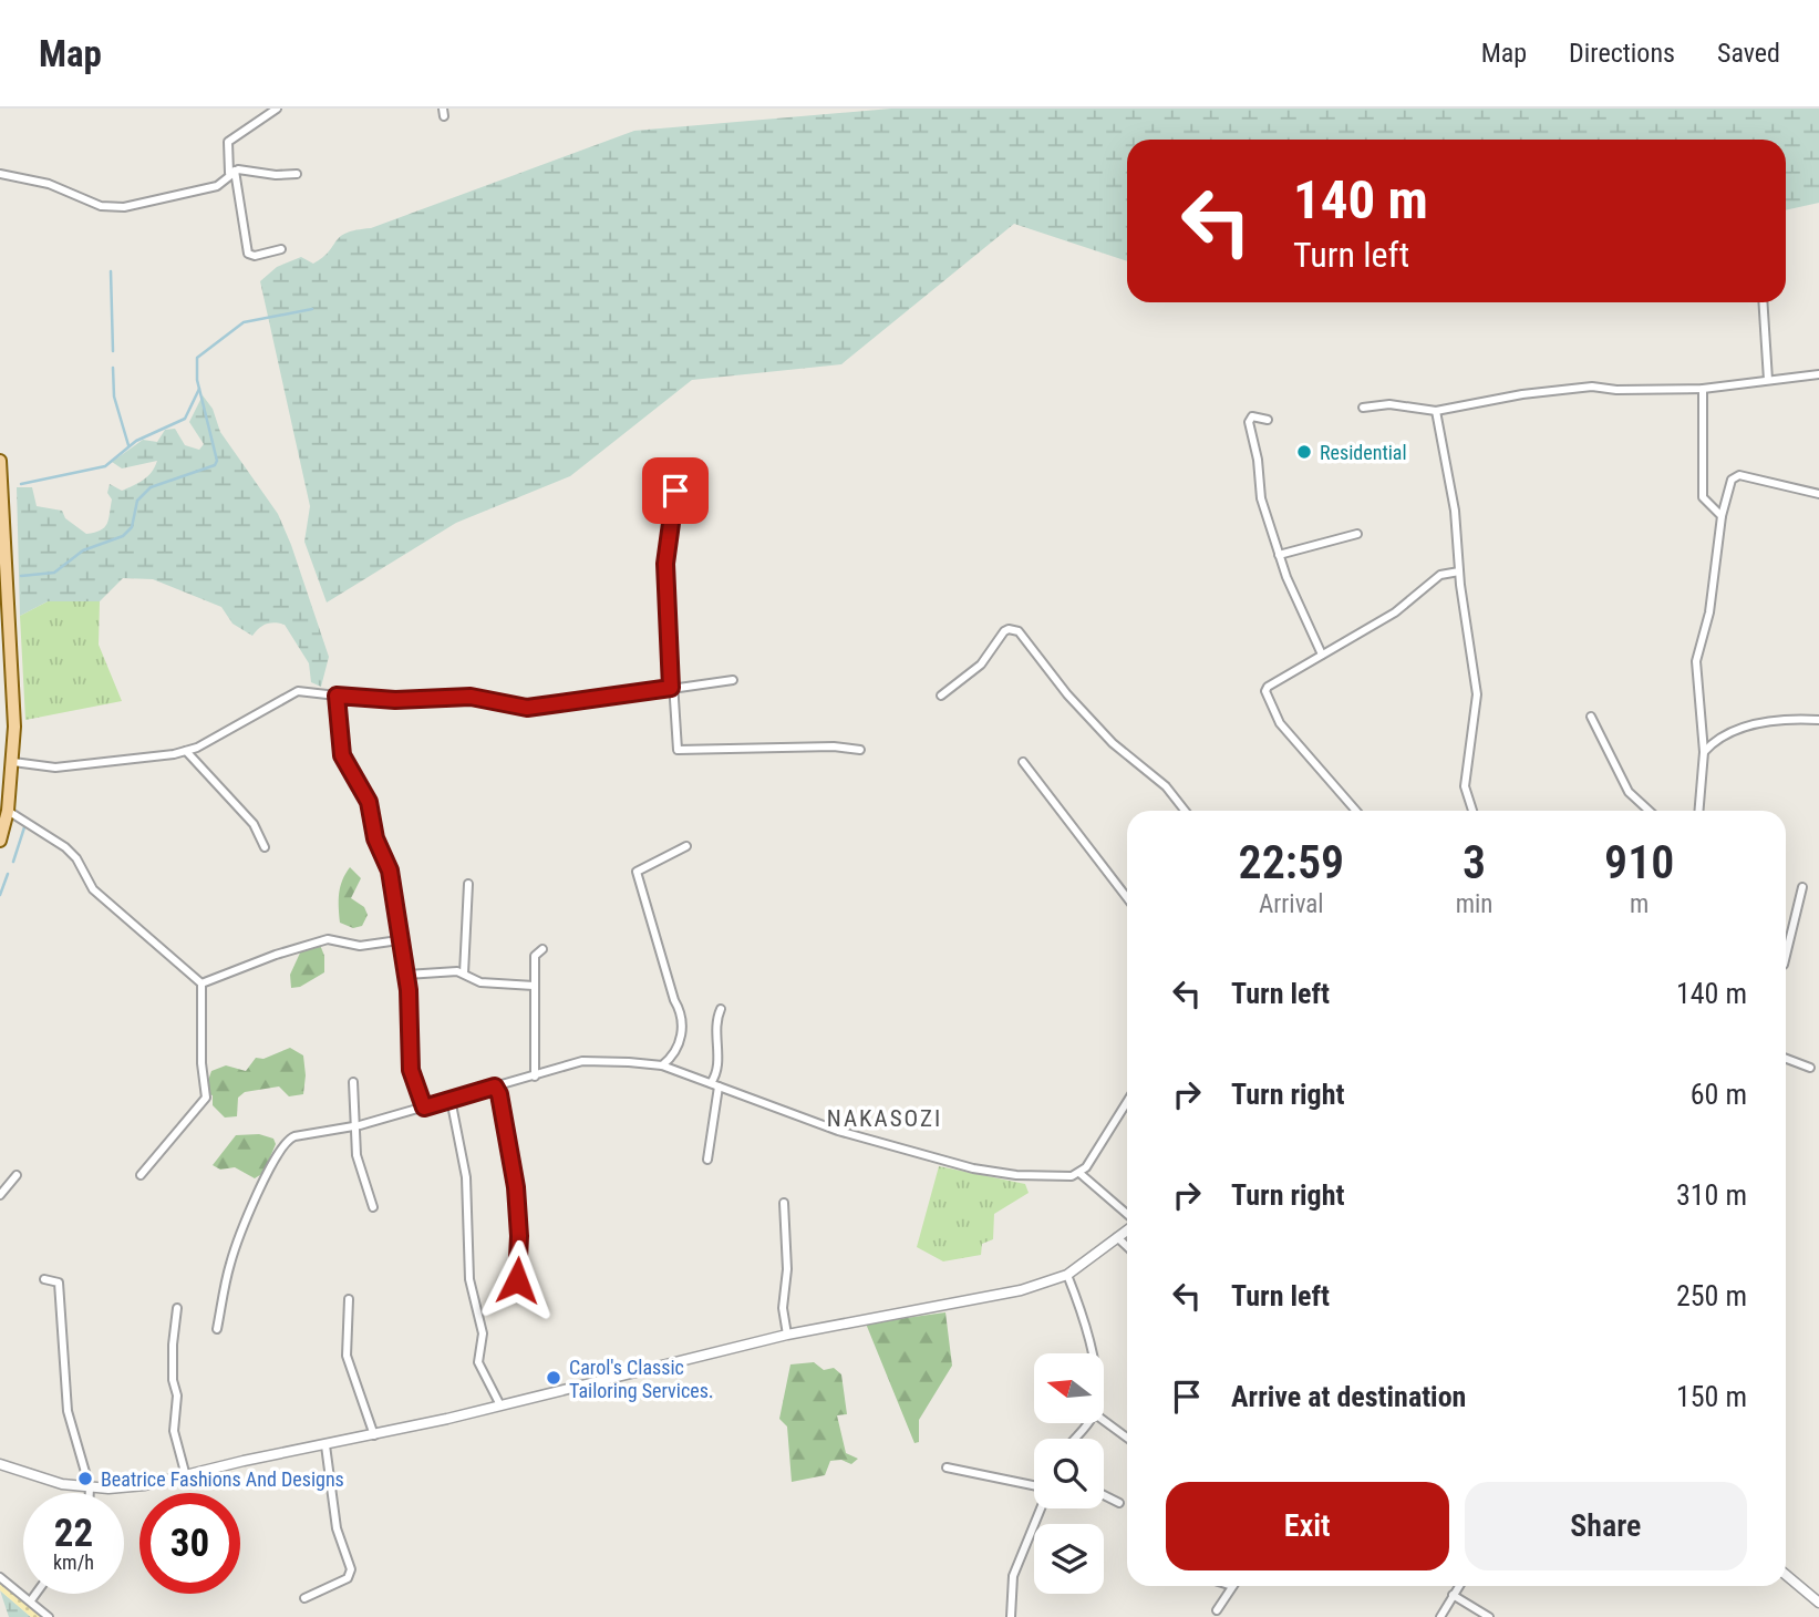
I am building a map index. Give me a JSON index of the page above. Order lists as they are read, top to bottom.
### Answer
{
  "districts": ["NAKASOZI"],
  "places": ["Residential", "Carol's Classic Tailoring Services.", "Beatrice Fashions And Designs"],
  "north": "left",
  "page": {
    "header": "Map",
    "nav": ["Map", "Directions", "Saved"],
    "turn": ["140 m", "Turn left"],
    "eta": [
      "22:59",
      "Arrival",
      "3",
      "min",
      "910",
      "m"
    ],
    "list": [
      {
        "name": "Turn left",
        "value": "140 m"
      },
      {
        "name": "Turn right",
        "value": "60 m"
      },
      {
        "name": "Turn right",
        "value": "310 m"
      },
      {
        "name": "Turn left",
        "value": "250 m"
      },
      {
        "name": "Arrive at destination",
        "value": "150 m"
      }
    ],
    "buttons": ["Exit", "Share"],
    "speed": "22 km/h",
    "limit": "30"
  }
}
